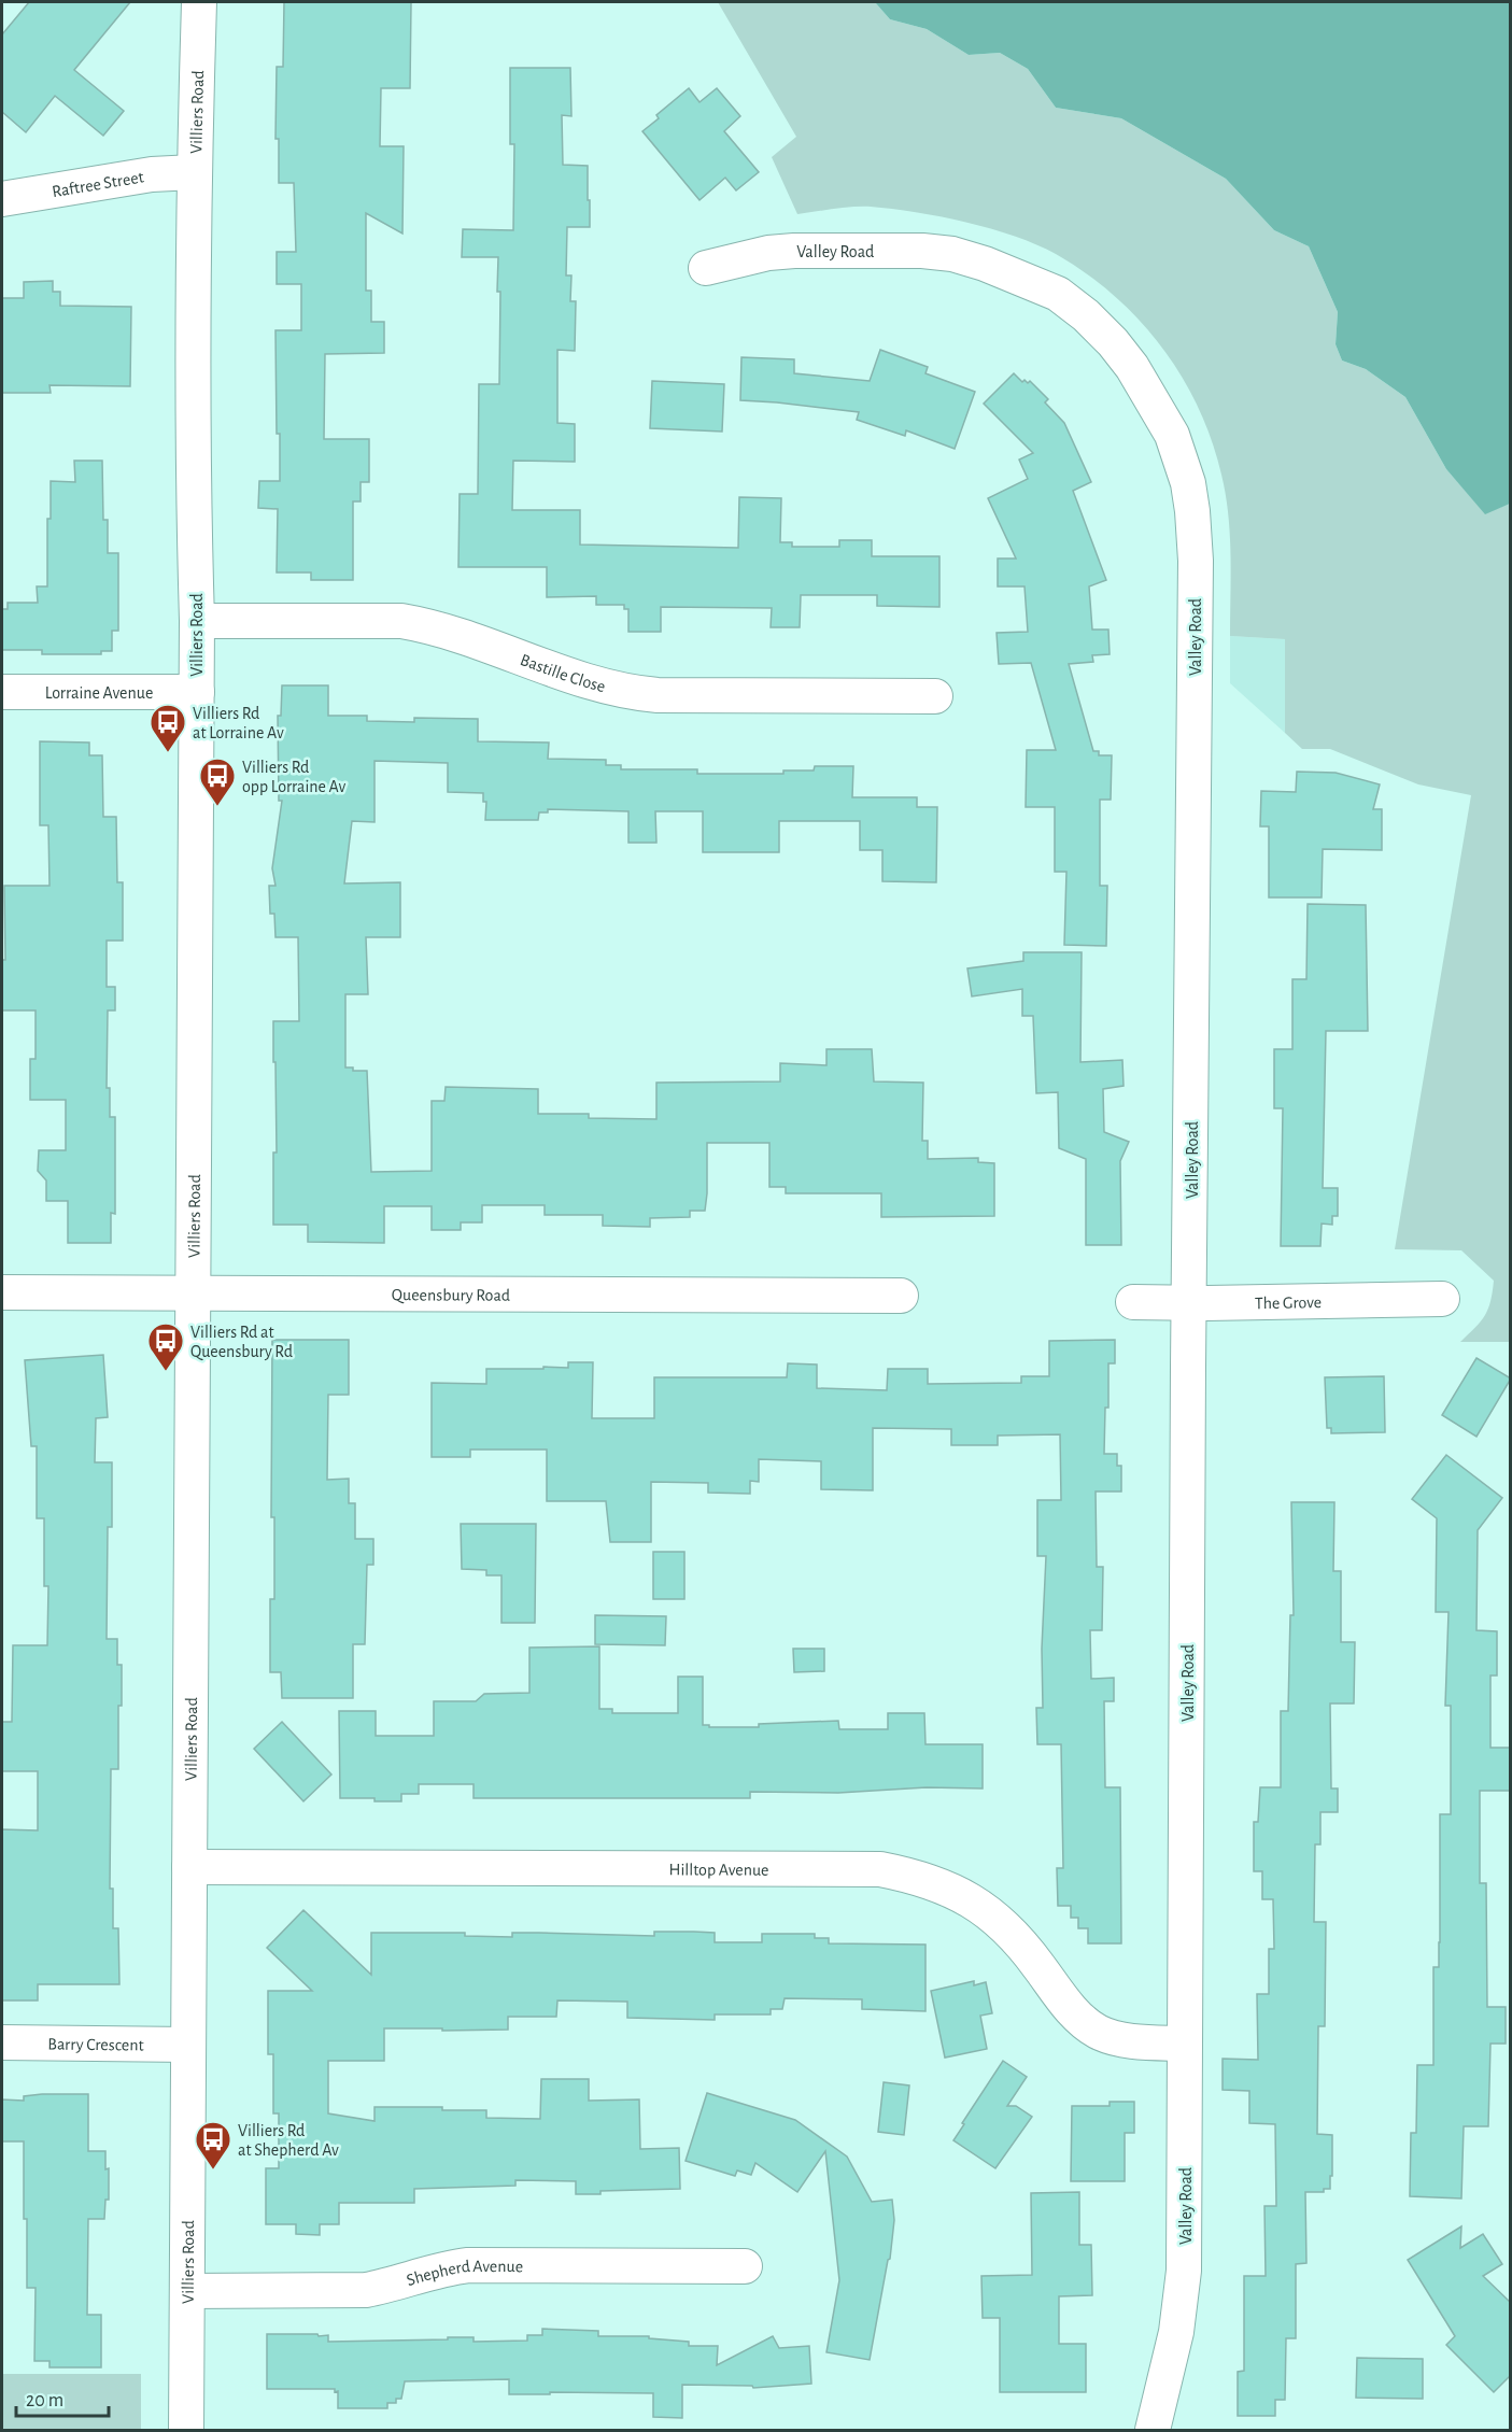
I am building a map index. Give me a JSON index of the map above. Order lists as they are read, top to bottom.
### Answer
{
  "streets": {
    "street": [
      "Villiers Road",
      "Raftree Street",
      "Valley Road",
      "Bastille Close",
      "Lorraine Avenue",
      "Queensbury Road",
      "The Grove",
      "Hilltop Avenue",
      "Barry Crescent",
      "Shepherd Avenue"
    ]
  },
  "crossings": [
    ["Villiers Road", "Raftree Street"],
    ["Villiers Road", "Bastille Close"],
    ["Villiers Road", "Lorraine Avenue"],
    ["Villiers Road", "Queensbury Road"],
    ["Villiers Road", "Hilltop Avenue"],
    ["Villiers Road", "Barry Crescent"],
    ["Villiers Road", "Shepherd Avenue"],
    ["Valley Road", "The Grove"],
    ["Valley Road", "Hilltop Avenue"]
  ],
  "places": {
    "bus stop": [
      "Villiers Rd at Lorraine Av",
      "Villiers Rd opp Lorraine Av",
      "Villiers Rd at Queensbury Rd",
      "Villiers Rd at Shepherd Av"
    ]
  },
  "scale_bar": "20 m"
}
